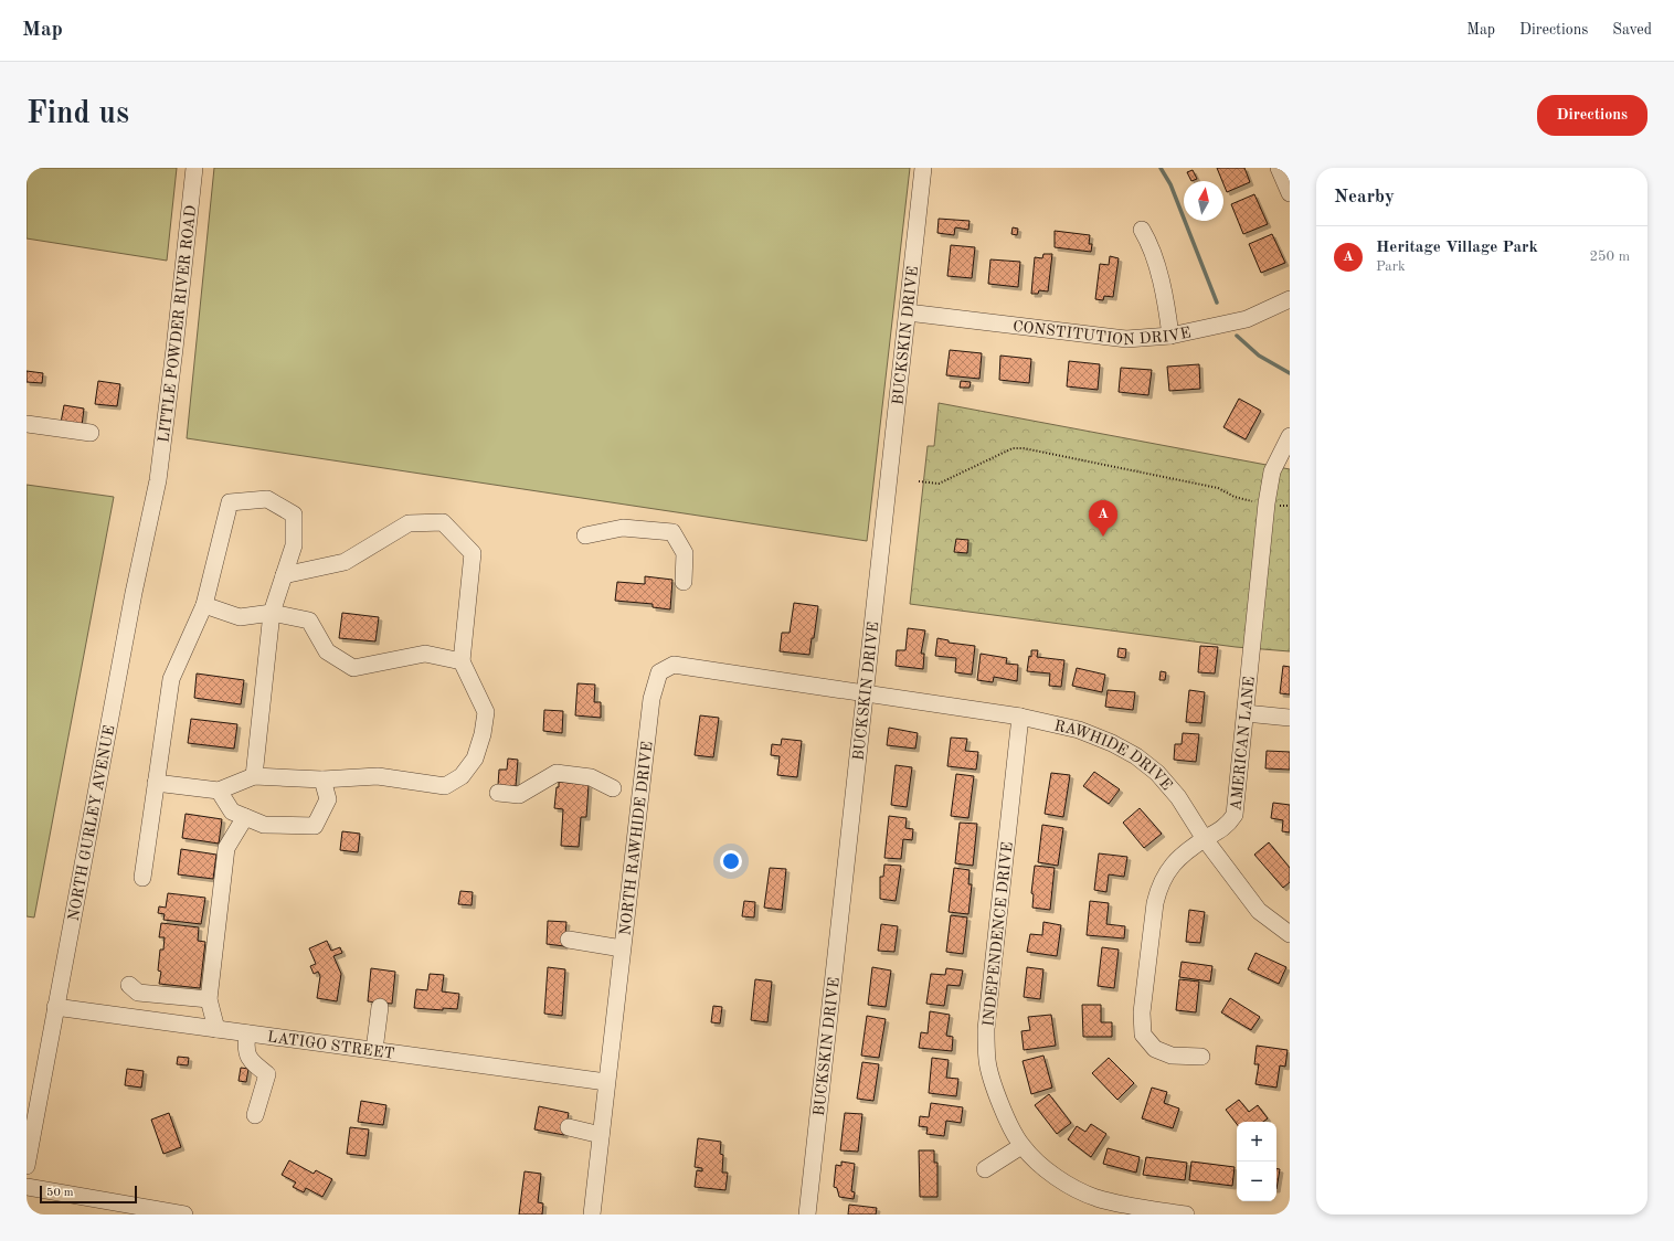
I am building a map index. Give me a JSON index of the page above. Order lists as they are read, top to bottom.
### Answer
{
  "streets": {
    "street": [
      "LITTLE POWDER RIVER ROAD",
      "CONSTITUTION DRIVE",
      "BUCKSKIN DRIVE",
      "AMERICAN LANE",
      "RAWHIDE DRIVE",
      "NORTH GURLEY AVENUE",
      "NORTH RAWHIDE DRIVE",
      "INDEPENDENCE DRIVE",
      "LATIGO STREET"
    ]
  },
  "crossings": [
    ["LITTLE POWDER RIVER ROAD", "NORTH GURLEY AVENUE"],
    ["CONSTITUTION DRIVE", "BUCKSKIN DRIVE"],
    ["BUCKSKIN DRIVE", "RAWHIDE DRIVE"],
    ["BUCKSKIN DRIVE", "NORTH RAWHIDE DRIVE"],
    ["AMERICAN LANE", "RAWHIDE DRIVE"],
    ["RAWHIDE DRIVE", "NORTH RAWHIDE DRIVE"],
    ["RAWHIDE DRIVE", "INDEPENDENCE DRIVE"],
    ["NORTH GURLEY AVENUE", "LATIGO STREET"],
    ["NORTH RAWHIDE DRIVE", "LATIGO STREET"]
  ],
  "scale_bar": "50 m",
  "north": "top",
  "page": {
    "header": "Map",
    "nav": ["Map", "Directions", "Saved"],
    "buttons": "Directions",
    "title": "Find us",
    "heading": "Nearby",
    "list": [
      {
        "mark": "A",
        "name": "Heritage Village Park",
        "note": "Park",
        "value": "250 m"
      }
    ],
    "pins": "A",
    "map_buttons": ["+", "−"],
    "scale": "50 m"
  }
}
